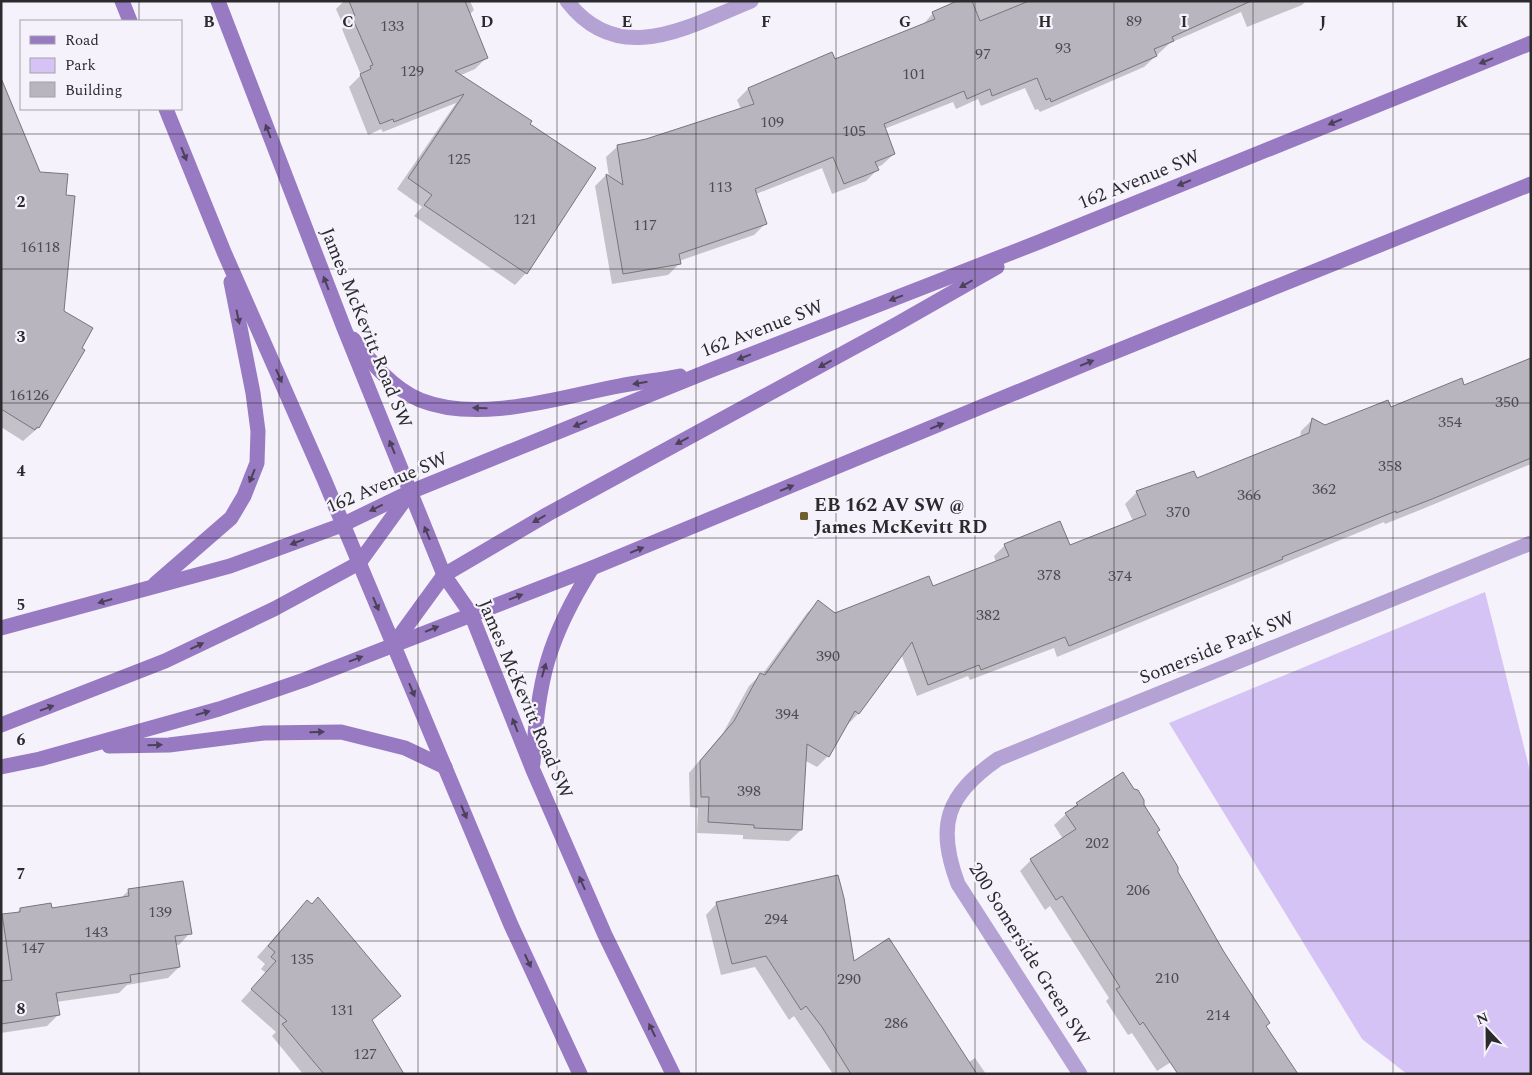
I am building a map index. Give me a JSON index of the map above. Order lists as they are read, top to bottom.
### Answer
{
  "streets": {
    "main road": ["162 Avenue SW", "James McKevitt Road SW"],
    "street": ["Somerside Park SW", "200 Somerside Green SW"]
  },
  "crossings": [
    ["162 Avenue SW", "James McKevitt Road SW"],
    ["Somerside Park SW", "200 Somerside Green SW"]
  ],
  "places": {
    "transit": ["EB 162 AV SW @ James McKevitt RD"]
  },
  "house_numbers": [
    "89",
    "133",
    "93",
    "97",
    "129",
    "101",
    "109",
    "105",
    "125",
    "113",
    "121",
    "117",
    "16118",
    "16126",
    "350",
    "354",
    "358",
    "362",
    "366",
    "370",
    "378",
    "374",
    "382",
    "390",
    "394",
    "398",
    "202",
    "206",
    "139",
    "294",
    "143",
    "147",
    "135",
    "210",
    "290",
    "131",
    "214",
    "286",
    "127"
  ],
  "legend": ["Road", "Park", "Building"],
  "north": "top",
  "grid": {
    "columns": [
      "B",
      "C",
      "D",
      "E",
      "F",
      "G",
      "H",
      "I",
      "J",
      "K"
    ],
    "rows": [
      "2",
      "3",
      "4",
      "5",
      "6",
      "7",
      "8"
    ]
  }
}
